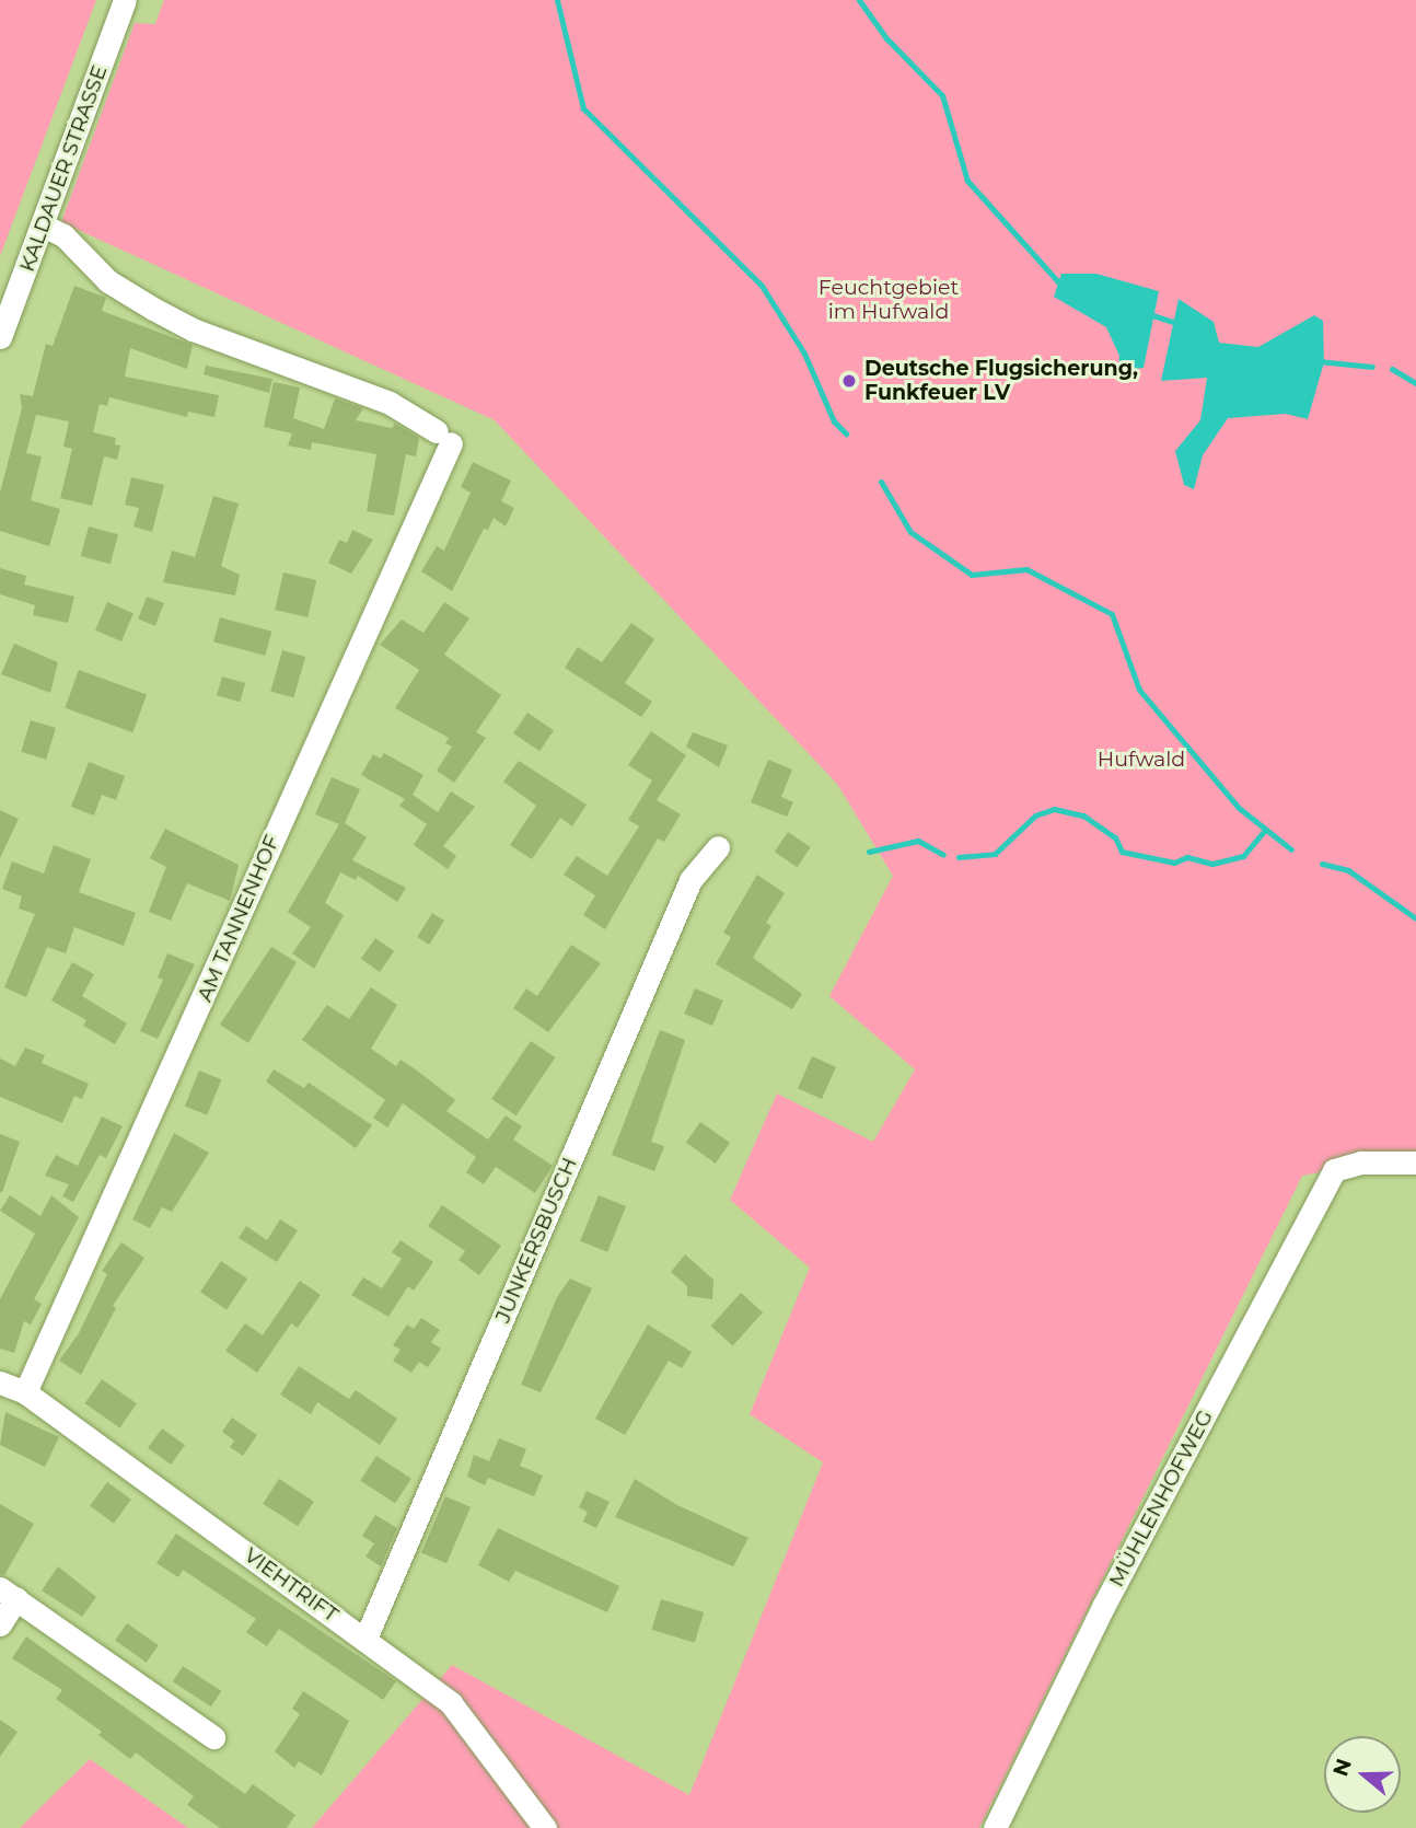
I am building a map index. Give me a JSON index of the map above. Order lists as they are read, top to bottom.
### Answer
{
  "streets": {
    "street": [
      "KALDAUER STRASSE",
      "AM TANNENHOF",
      "JUNKERSBUSCH",
      "MÜHLENHOFWEG",
      "VIEHTRIFT"
    ]
  },
  "crossings": [
    ["KALDAUER STRASSE", "AM TANNENHOF"],
    ["AM TANNENHOF", "VIEHTRIFT"],
    ["JUNKERSBUSCH", "VIEHTRIFT"]
  ],
  "parks": ["Feuchtgebiet im Hufwald", "Hufwald"],
  "places": ["Deutsche Flugsicherung, Funkfeuer LV"],
  "north": "left"
}
